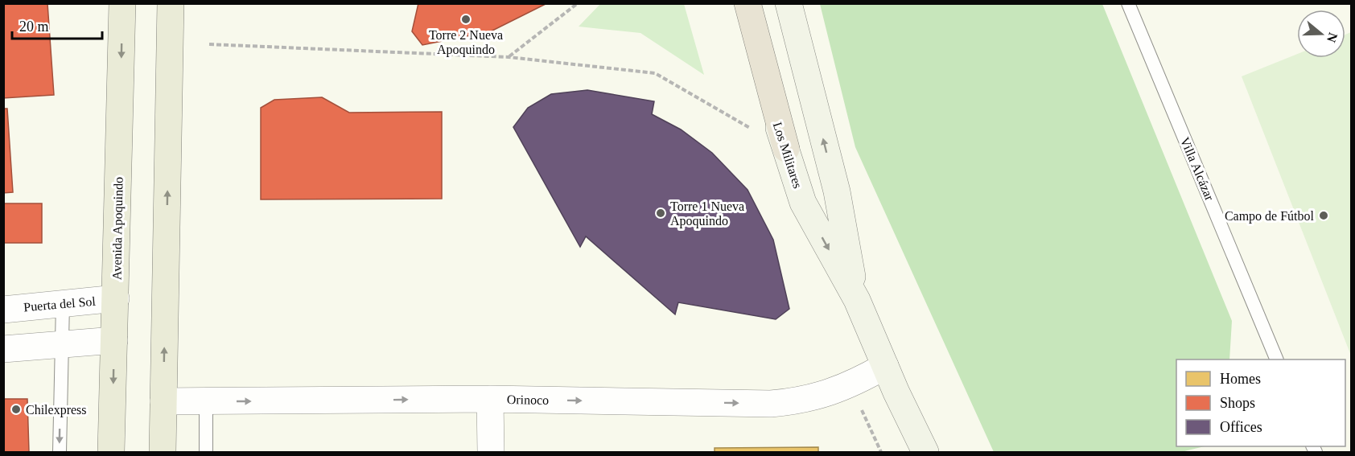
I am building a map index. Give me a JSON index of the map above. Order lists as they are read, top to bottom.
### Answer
{
  "streets": {
    "main road": ["Los Militares", "Avenida Apoquindo"],
    "street": ["Puerta del Sol", "Orinoco"],
    "lane": ["Villa Alcázar"]
  },
  "crossings": [
    ["Los Militares", "Orinoco"],
    ["Avenida Apoquindo", "Puerta del Sol"]
  ],
  "one_way": ["Orinoco"],
  "places": [
    "Torre 2 Nueva Apoquindo",
    "Torre 1 Nueva Apoquindo",
    "Campo de Fútbol",
    "Chilexpress"
  ],
  "legend": ["Homes", "Shops", "Offices"],
  "scale_bar": "20 m",
  "north": "right"
}
